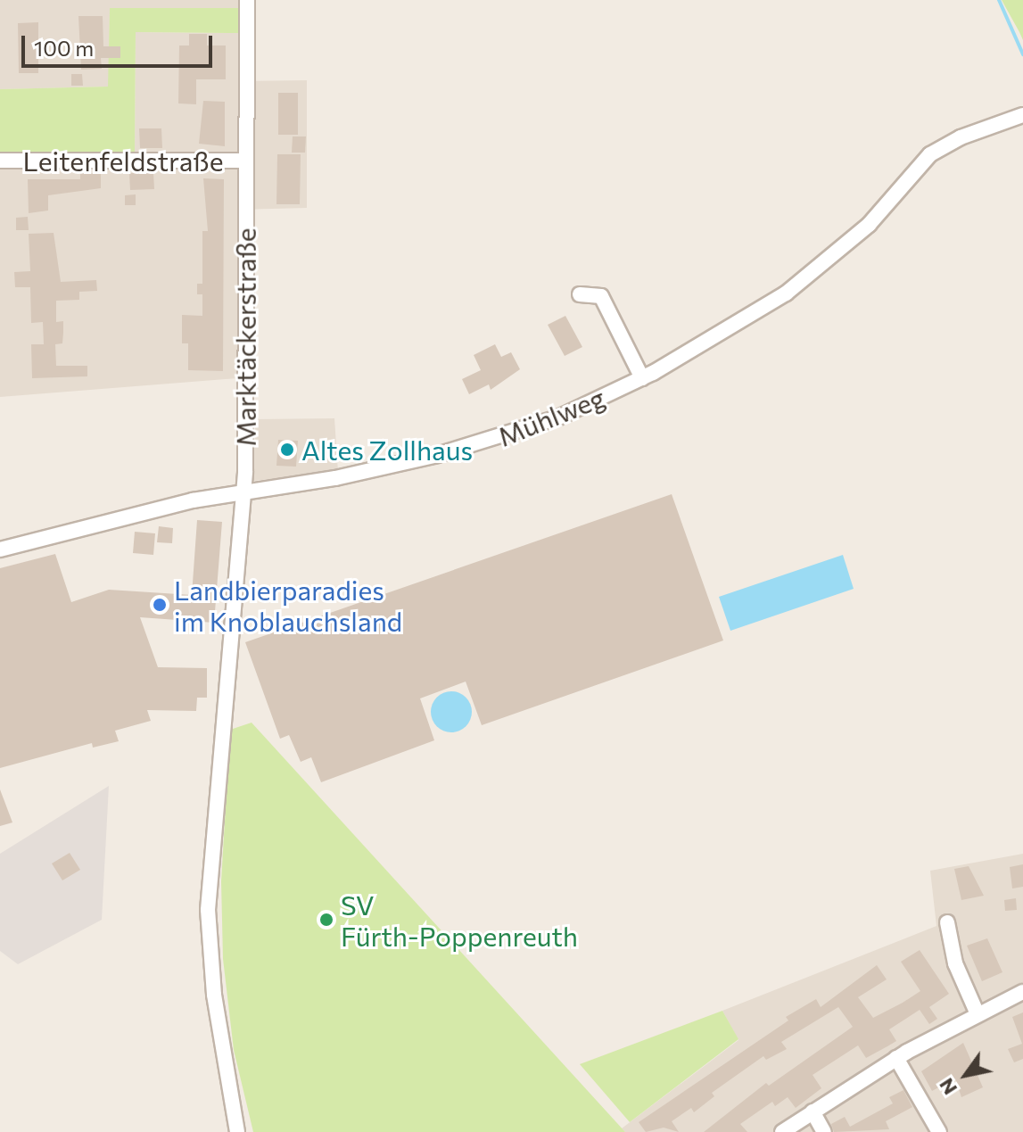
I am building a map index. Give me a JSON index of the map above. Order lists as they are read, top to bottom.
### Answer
{
  "streets": {
    "street": ["Leitenfeldstraße", "Marktäckerstraße", "Mühlweg"]
  },
  "crossings": [
    ["Leitenfeldstraße", "Marktäckerstraße"],
    ["Marktäckerstraße", "Mühlweg"]
  ],
  "places": ["Altes Zollhaus", "Landbierparadies im Knoblauchsland", "SV Fürth-Poppenreuth"],
  "scale_bar": "100 m",
  "north": "bottom left"
}
